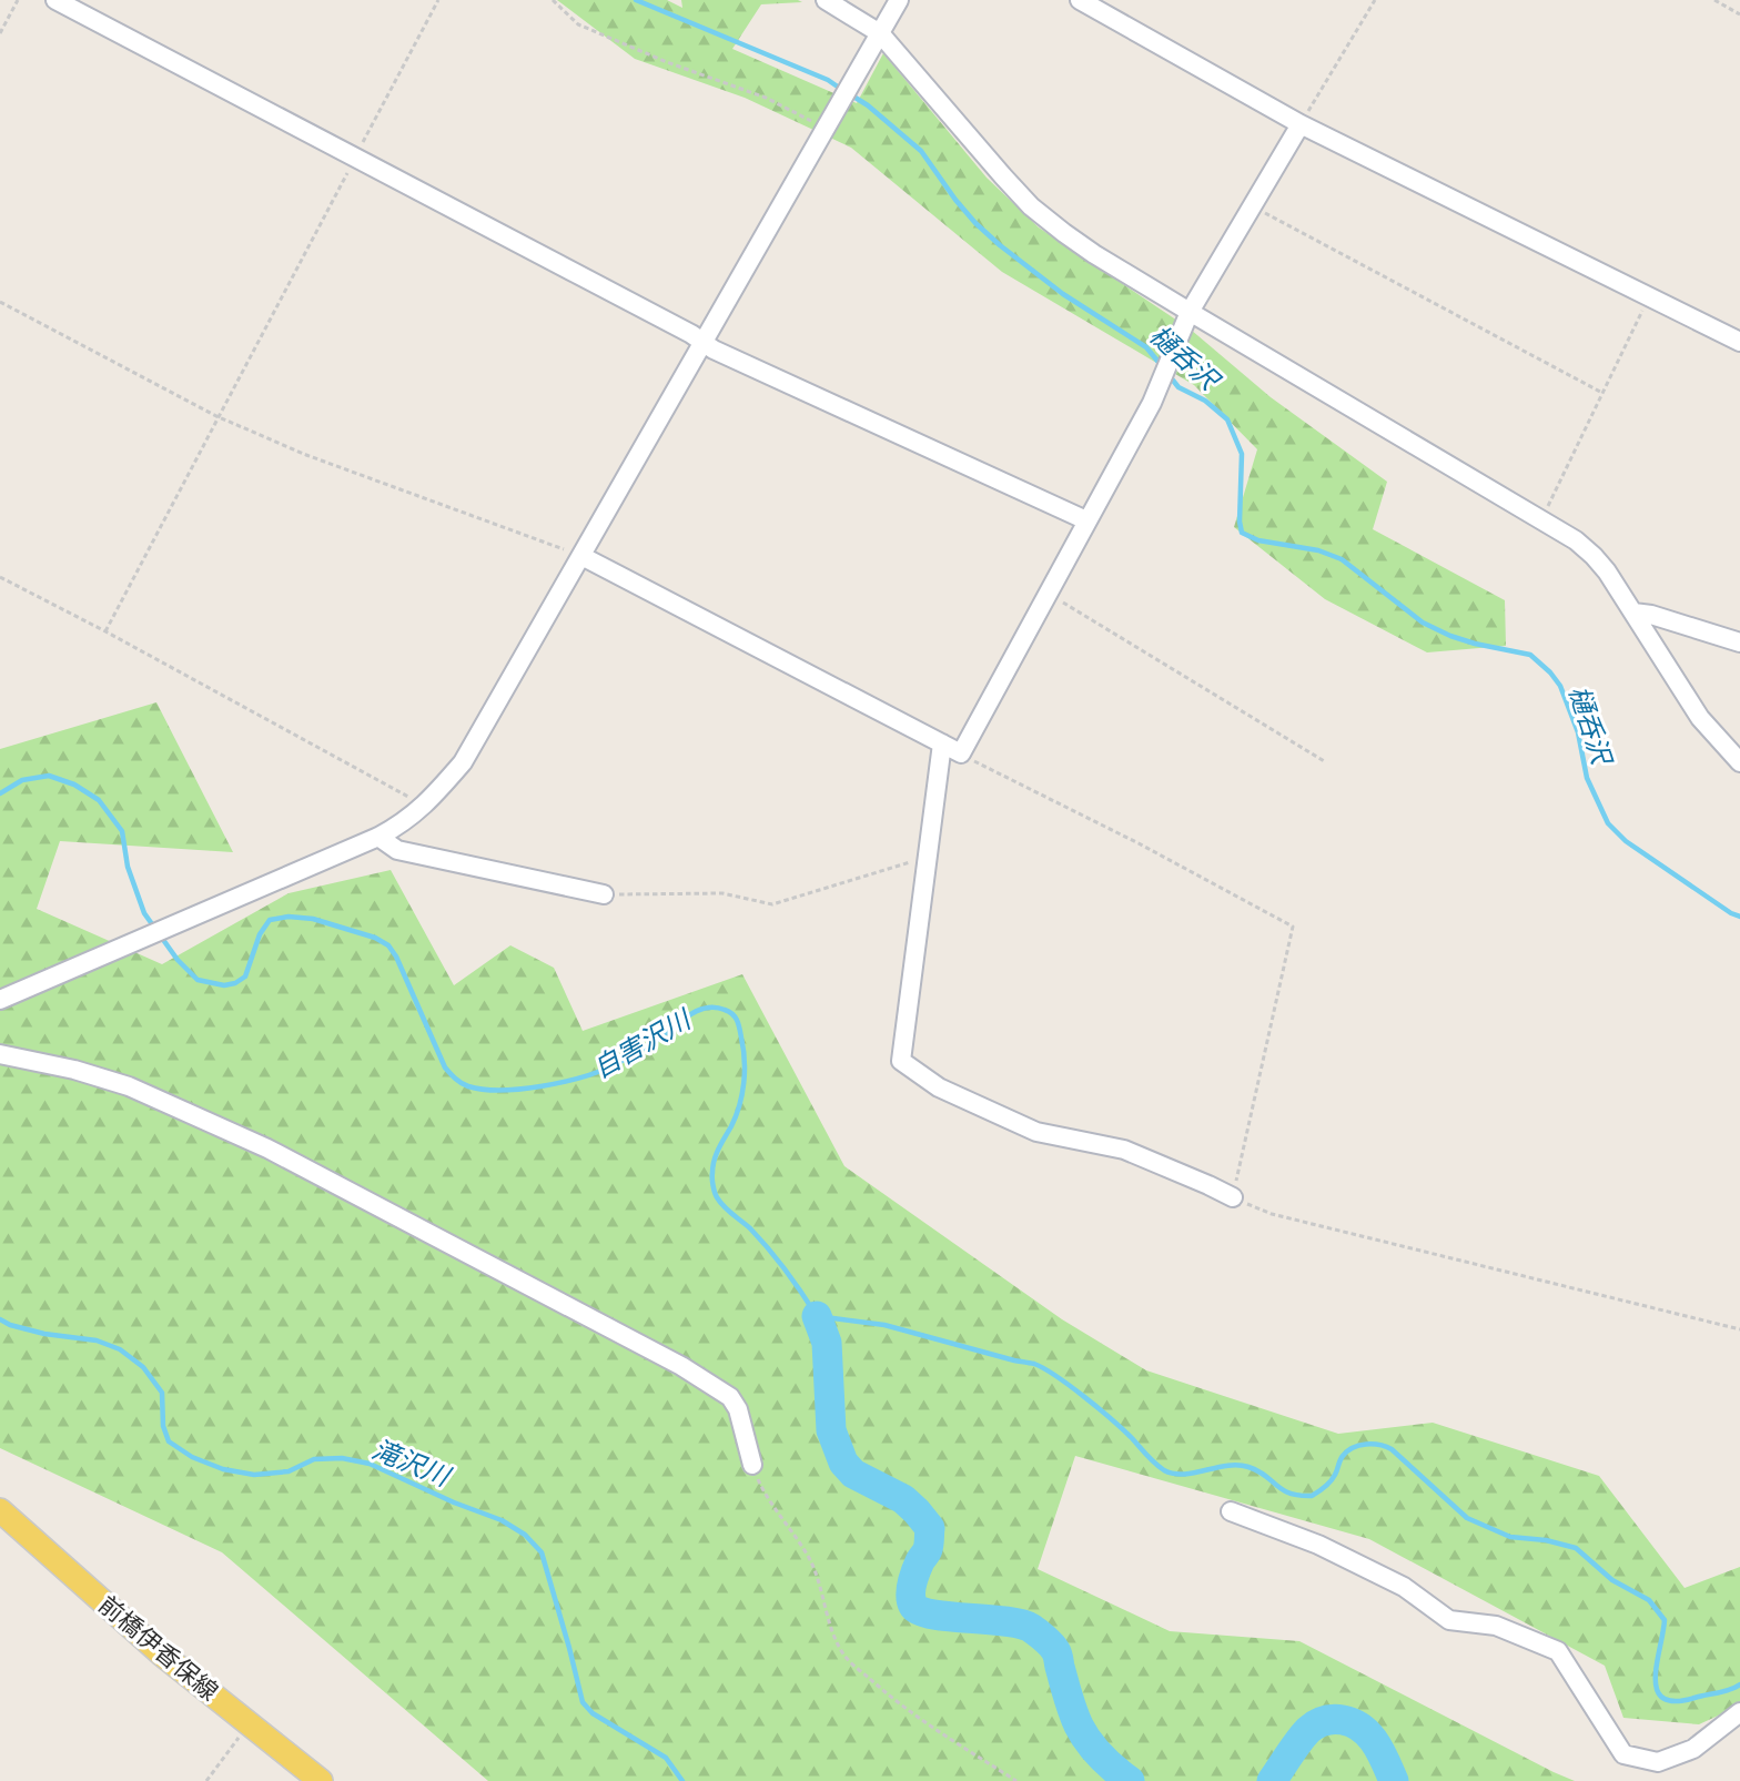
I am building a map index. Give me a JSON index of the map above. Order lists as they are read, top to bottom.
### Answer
{
  "streets": {
    "main road": ["前橋伊香保線"]
  },
  "water": ["樋呑沢", "自害沢川", "滝沢川"]
}
